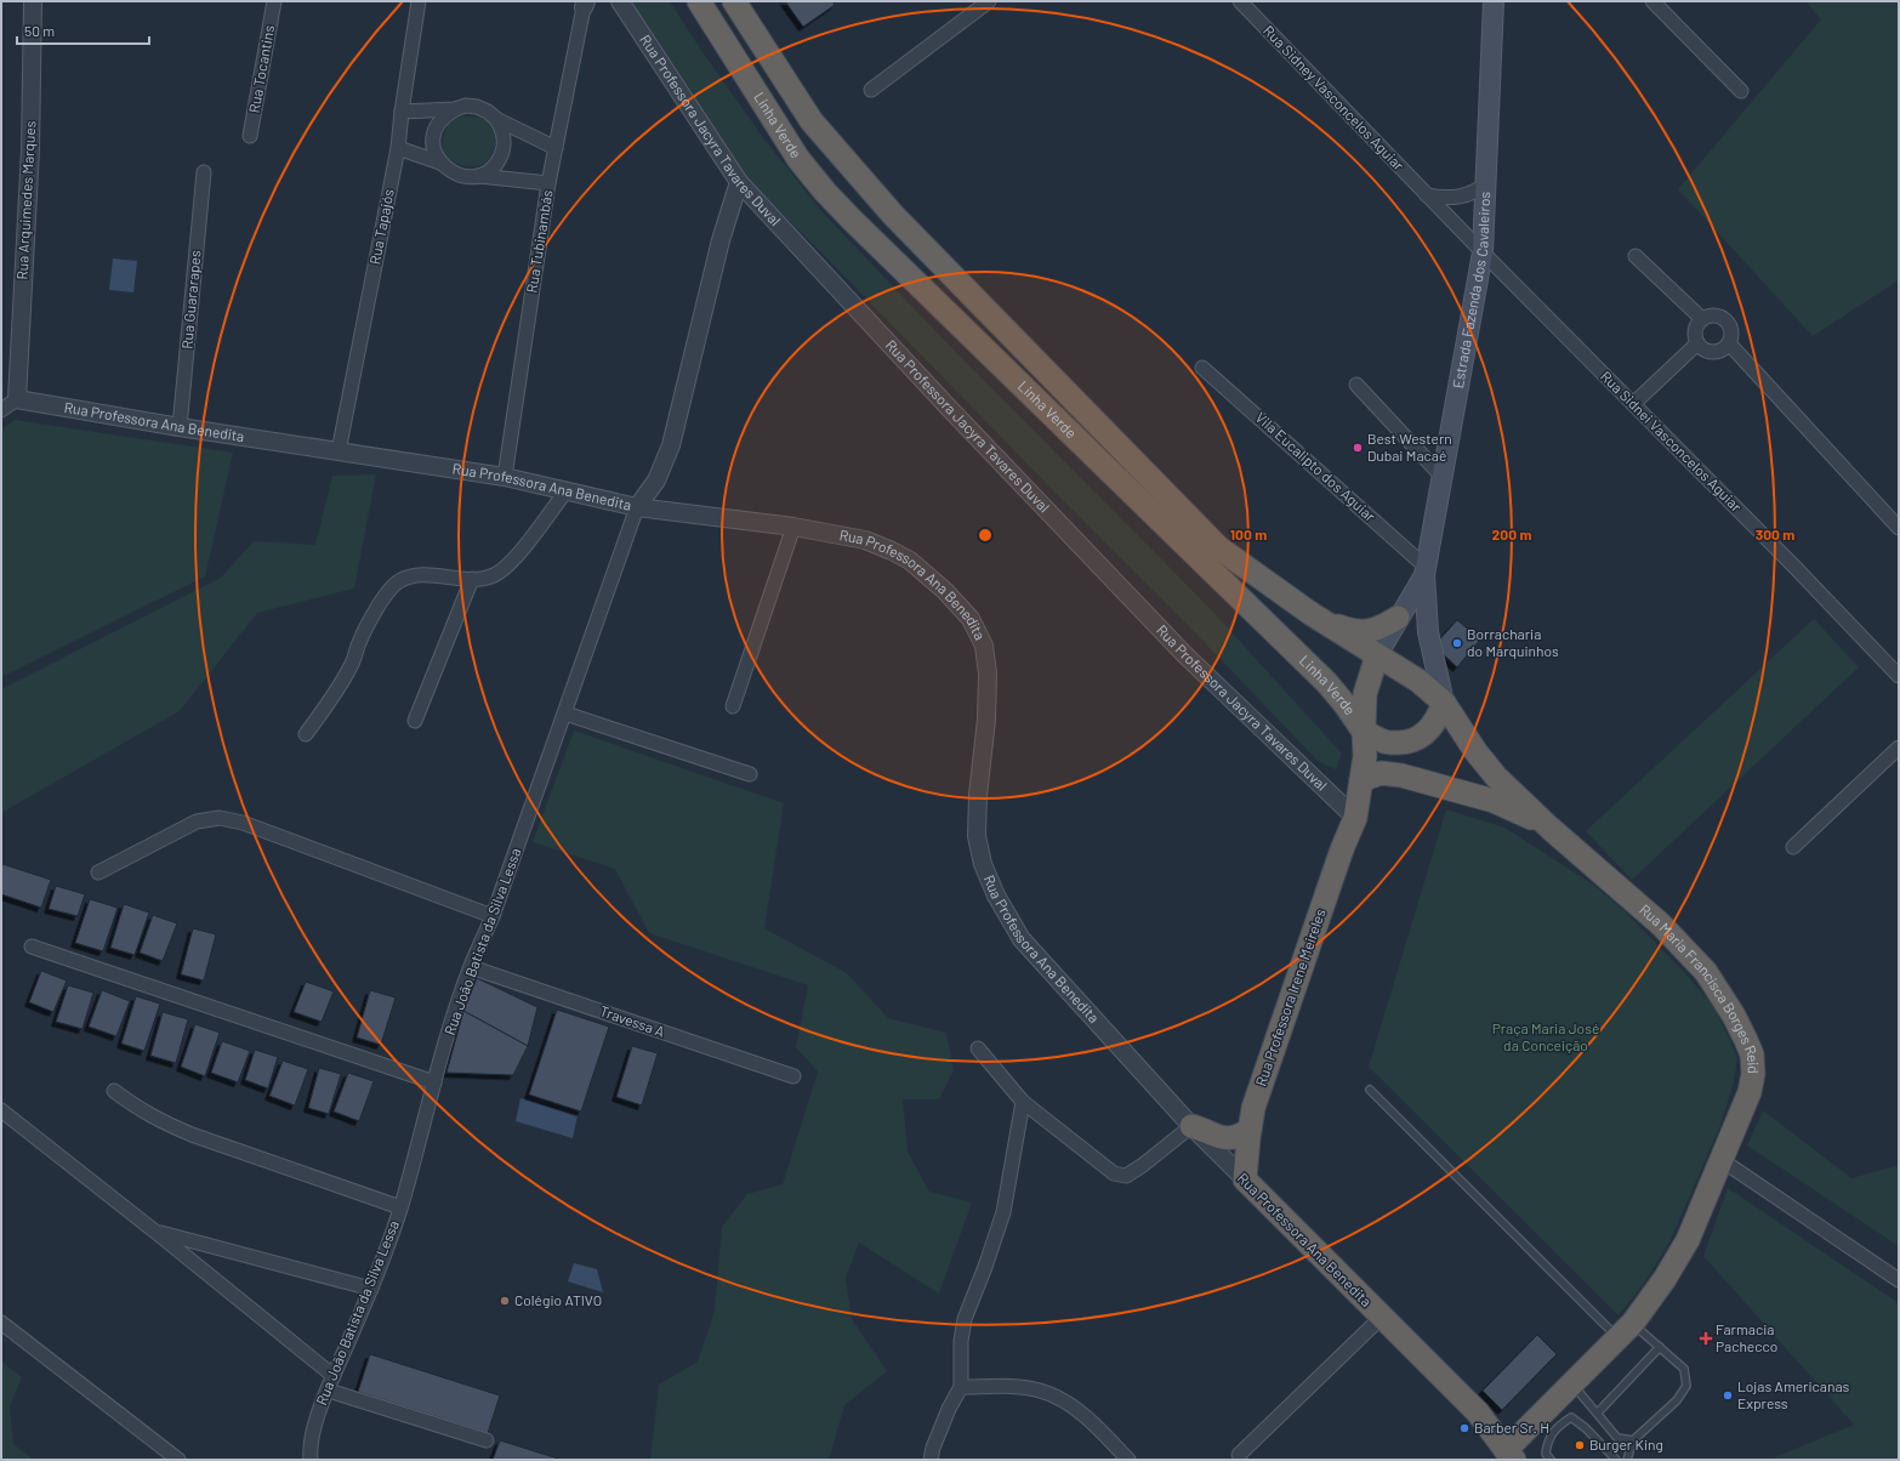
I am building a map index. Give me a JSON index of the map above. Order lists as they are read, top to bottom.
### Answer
{
  "streets": {
    "highway": [
      "Linha Verde",
      "Rua Professora Ana Benedita",
      "Rua Maria Francisca Borges Reid",
      "Rua Professora Irene Meireles"
    ],
    "main road": ["Estrada Fazenda dos Cavaleiros"],
    "street": [
      "Rua Tocantins",
      "Rua Sidney Vasconcelos Aguiar",
      "Rua Professora Jacyra Tavares Duval",
      "Rua Arquimedes Marques",
      "Rua Tapajós",
      "Rua Tubinambás",
      "Rua Guararapes",
      "Rua Sidnei Vasconcelos Aguiar",
      "Vila Eucalipto dos Aguiar",
      "Rua João Batista da Silva Lessa",
      "Travessa A"
    ]
  },
  "crossings": [
    ["Rua Sidney Vasconcelos Aguiar", "Estrada Fazenda dos Cavaleiros"],
    ["Rua Sidney Vasconcelos Aguiar", "Rua Sidnei Vasconcelos Aguiar"],
    ["Linha Verde", "Rua Professora Jacyra Tavares Duval"],
    ["Linha Verde", "Estrada Fazenda dos Cavaleiros"],
    ["Linha Verde", "Rua Maria Francisca Borges Reid"],
    ["Linha Verde", "Rua Professora Irene Meireles"],
    ["Rua Professora Jacyra Tavares Duval", "Rua Professora Irene Meireles"],
    ["Rua Arquimedes Marques", "Rua Professora Ana Benedita"],
    ["Rua Tapajós", "Rua Professora Ana Benedita"],
    ["Rua Tubinambás", "Rua Professora Ana Benedita"],
    ["Estrada Fazenda dos Cavaleiros", "Rua Sidnei Vasconcelos Aguiar"],
    ["Estrada Fazenda dos Cavaleiros", "Vila Eucalipto dos Aguiar"],
    ["Estrada Fazenda dos Cavaleiros", "Rua Maria Francisca Borges Reid"],
    ["Rua Guararapes", "Rua Professora Ana Benedita"],
    ["Rua Professora Ana Benedita", "Rua João Batista da Silva Lessa"],
    ["Rua Professora Ana Benedita", "Rua Maria Francisca Borges Reid"],
    ["Rua Professora Ana Benedita", "Rua Professora Irene Meireles"],
    ["Rua João Batista da Silva Lessa", "Travessa A"]
  ],
  "parks": ["Praça Maria José da Conceição"],
  "places": {
    "other": [
      "Best Western Dubai Macaé",
      "Borracharia do Marquinhos",
      "Colégio ATIVO",
      "Lojas Americanas Express",
      "Barber Sr. H",
      "Burger King"
    ],
    "health": ["Farmacia Pachecco"]
  },
  "scale_bar": "50 m",
  "rings": ["100 m", "200 m", "300 m"]
}
